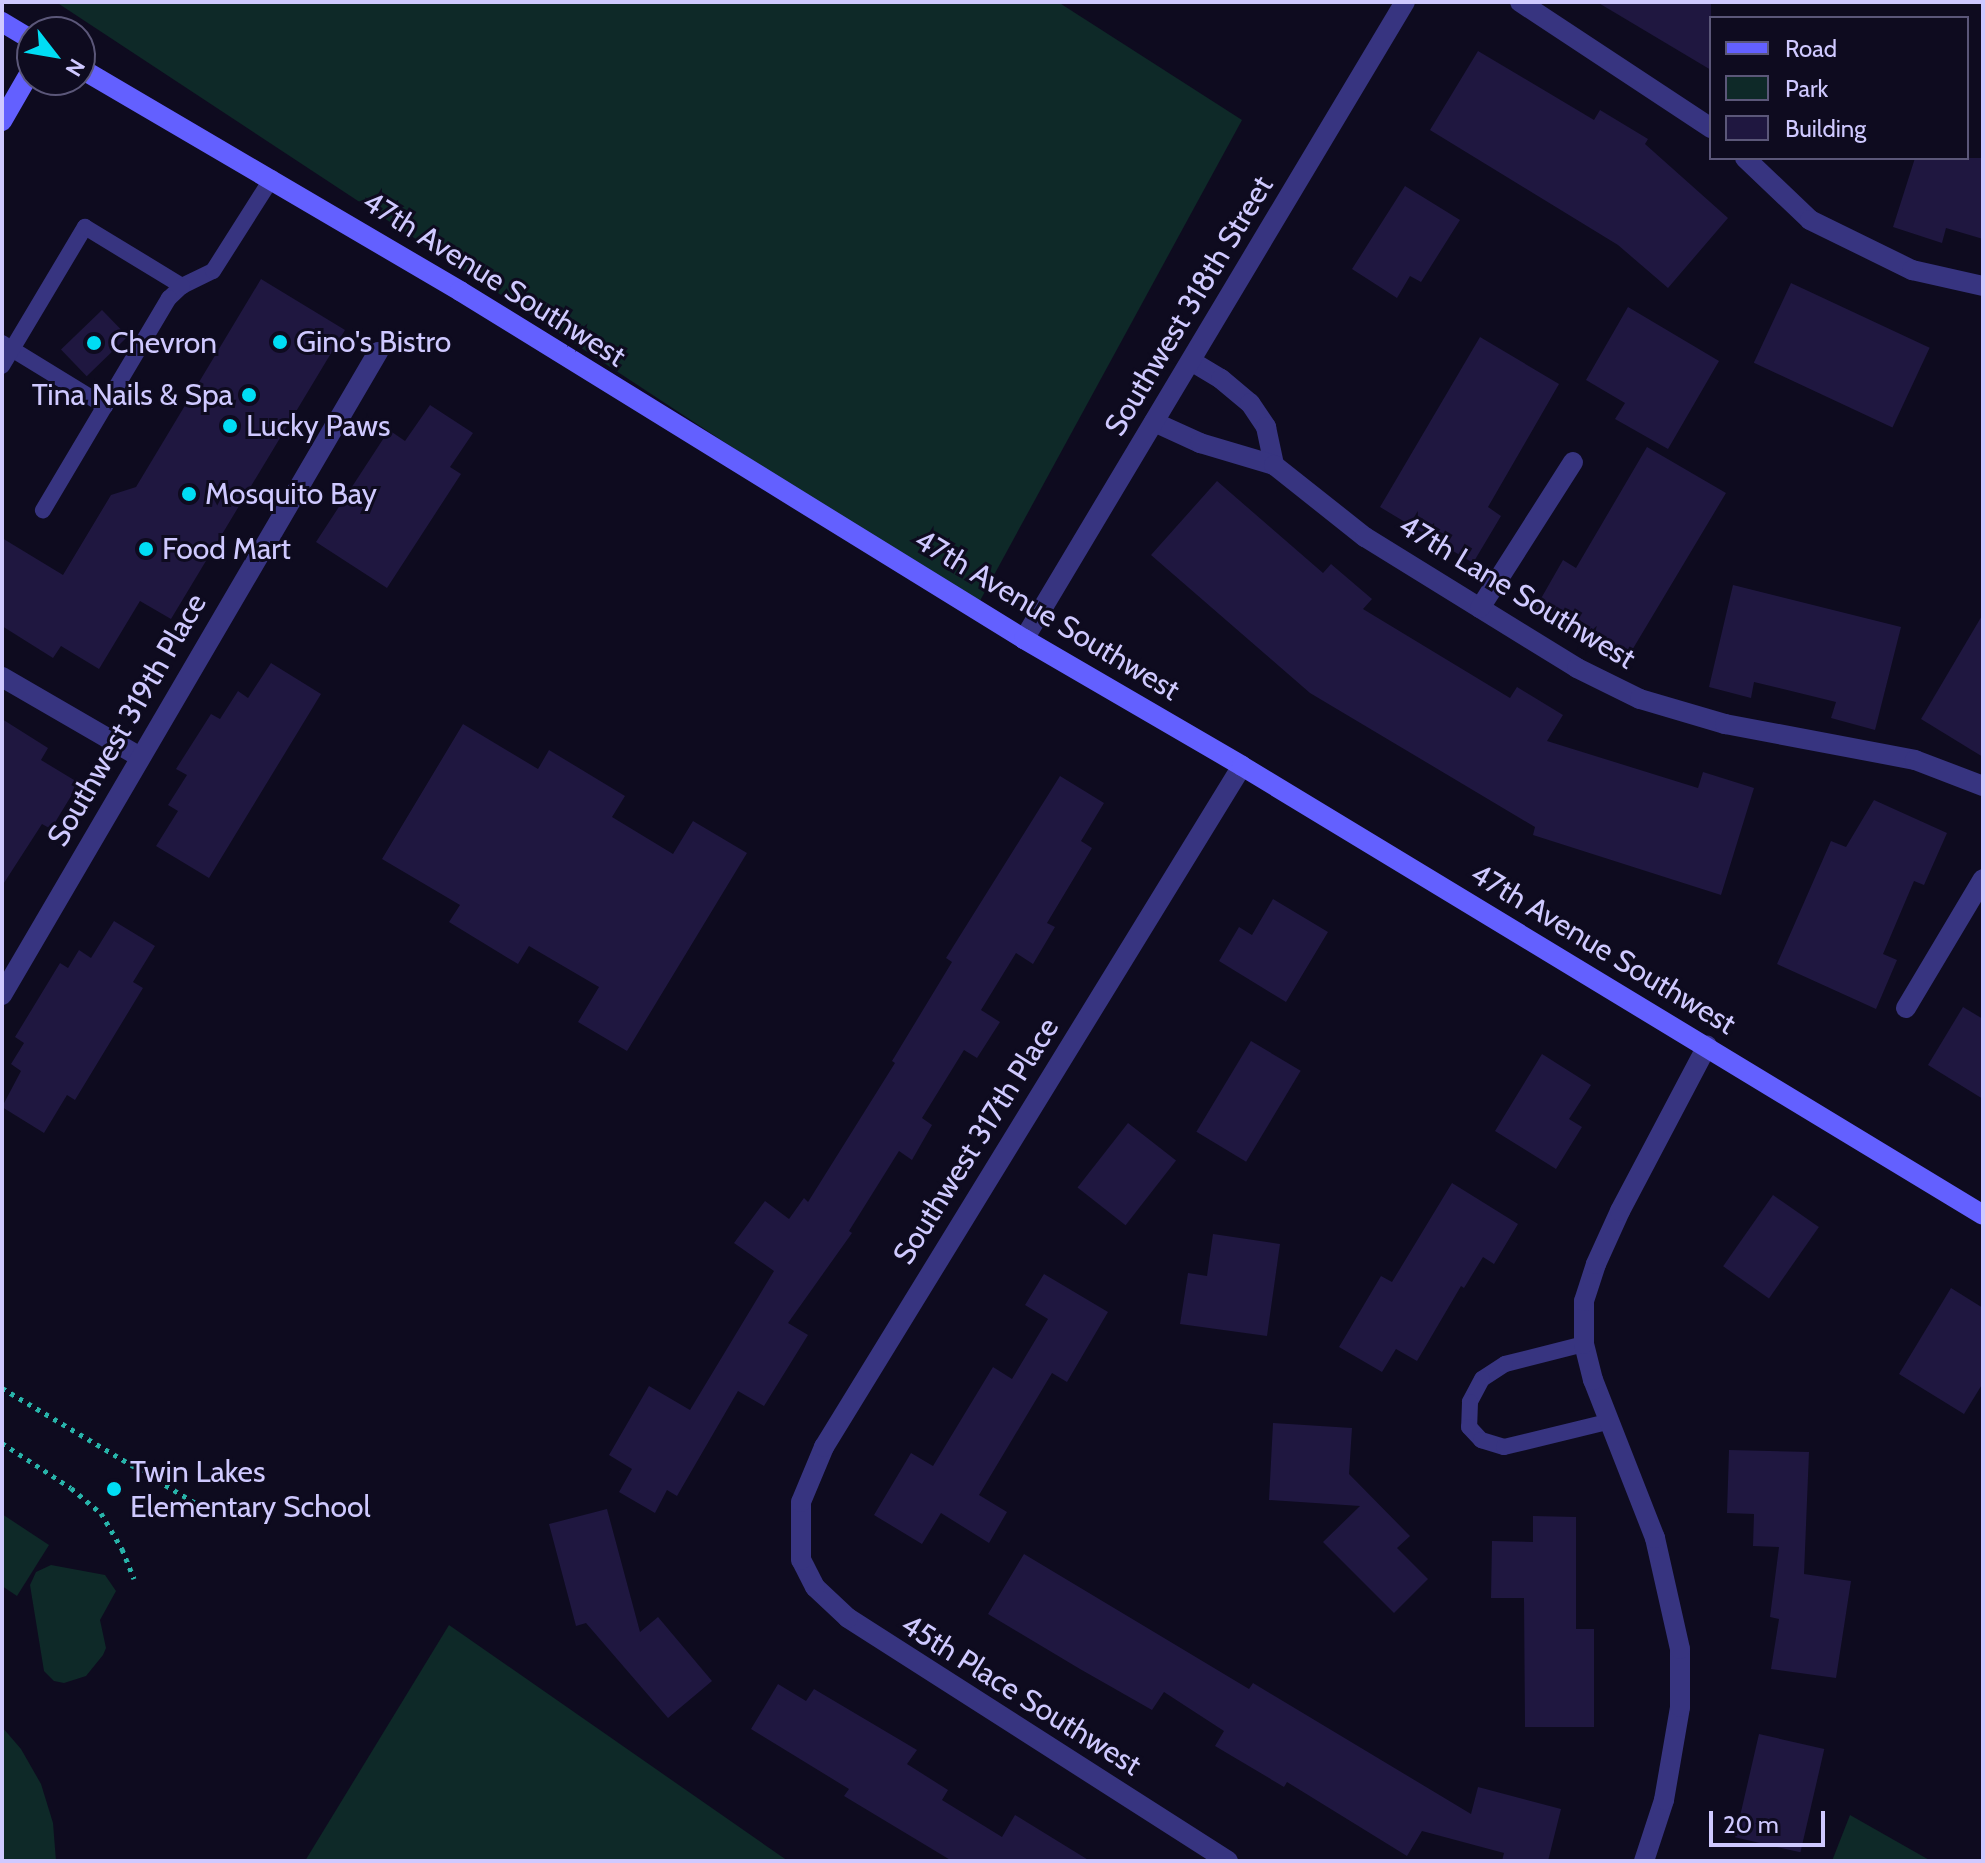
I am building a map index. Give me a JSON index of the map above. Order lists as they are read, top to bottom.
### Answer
{
  "streets": {
    "main road": ["47th Avenue Southwest"],
    "street": [
      "Southwest 318th Street",
      "47th Lane Southwest",
      "Southwest 319th Place",
      "Southwest 317th Place",
      "45th Place Southwest"
    ]
  },
  "crossings": [
    ["47th Avenue Southwest", "Southwest 318th Street"],
    ["47th Avenue Southwest", "Southwest 317th Place"],
    ["Southwest 318th Street", "47th Lane Southwest"],
    ["Southwest 317th Place", "45th Place Southwest"]
  ],
  "places": [
    "Gino's Bistro",
    "Chevron",
    "Tina Nails & Spa",
    "Lucky Paws",
    "Mosquito Bay",
    "Food Mart",
    "Twin Lakes Elementary School"
  ],
  "legend": ["Road", "Park", "Building"],
  "scale_bar": "20 m",
  "north": "bottom right"
}
